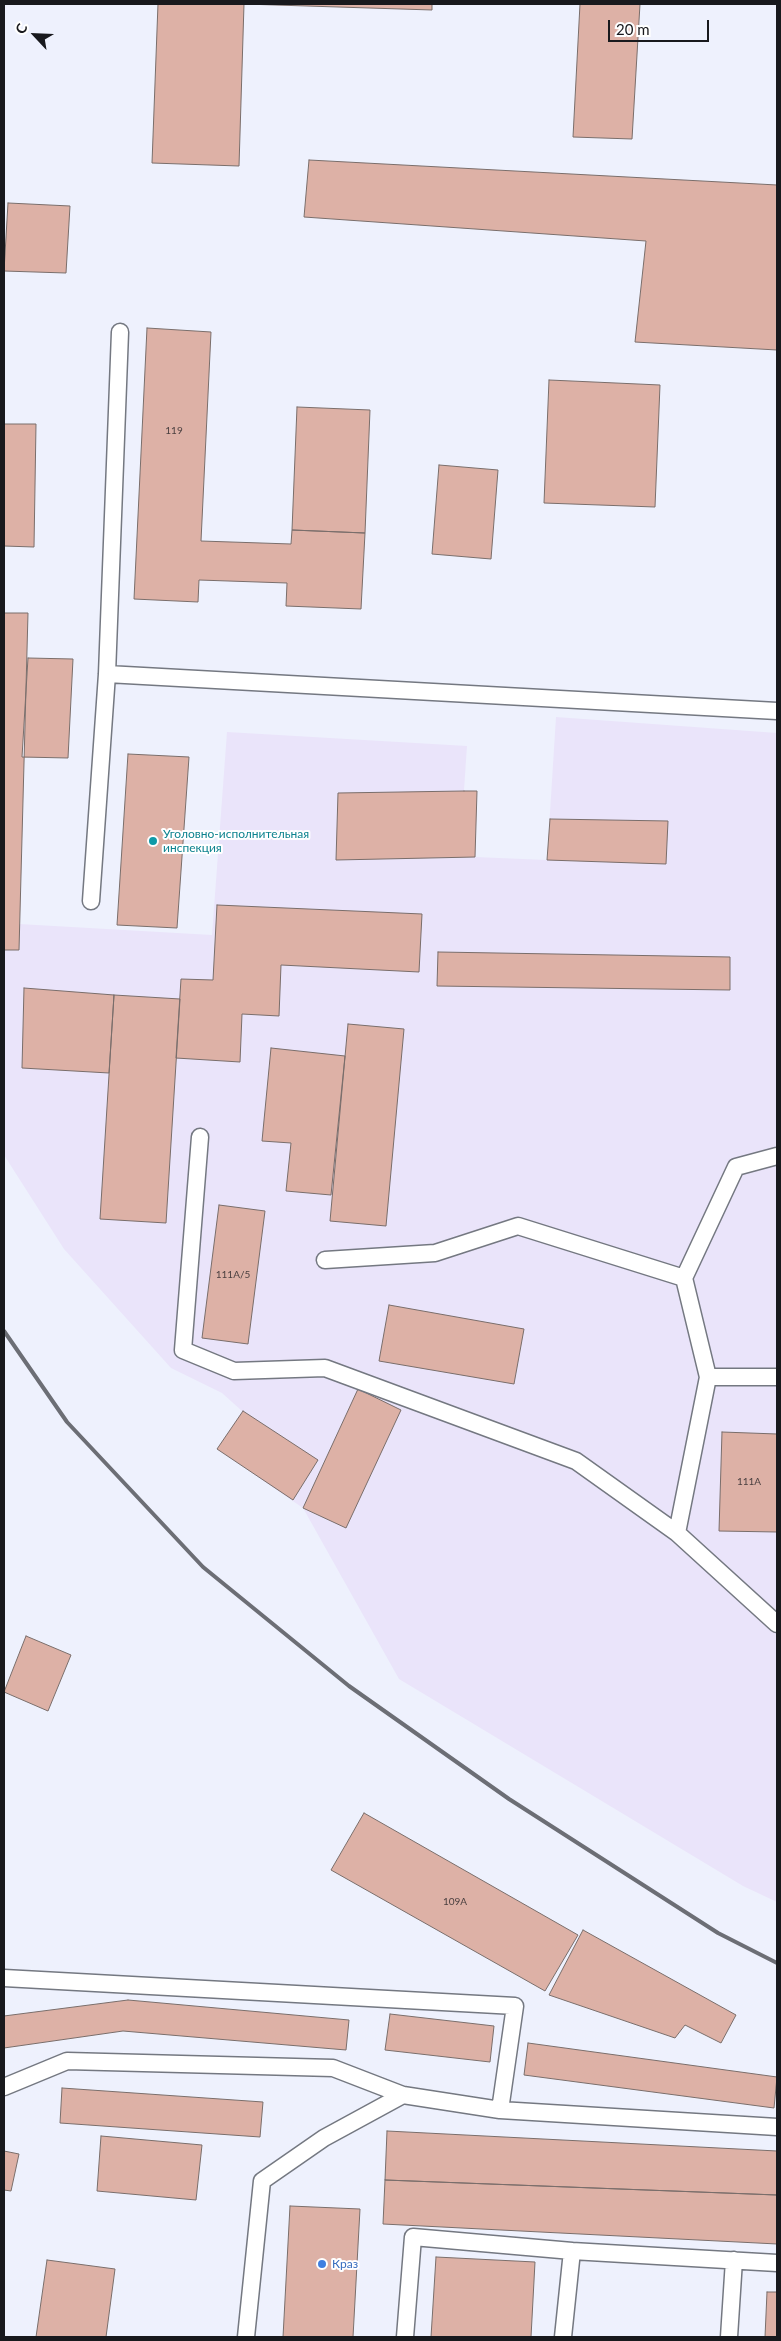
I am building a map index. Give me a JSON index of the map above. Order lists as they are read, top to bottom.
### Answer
{
  "places": ["Уголовно-исполнительная инспекция", "Краз"],
  "house_numbers": [
    "119",
    "111А/5",
    "111А",
    "109А"
  ],
  "scale_bar": "20 m",
  "north": "top left"
}
